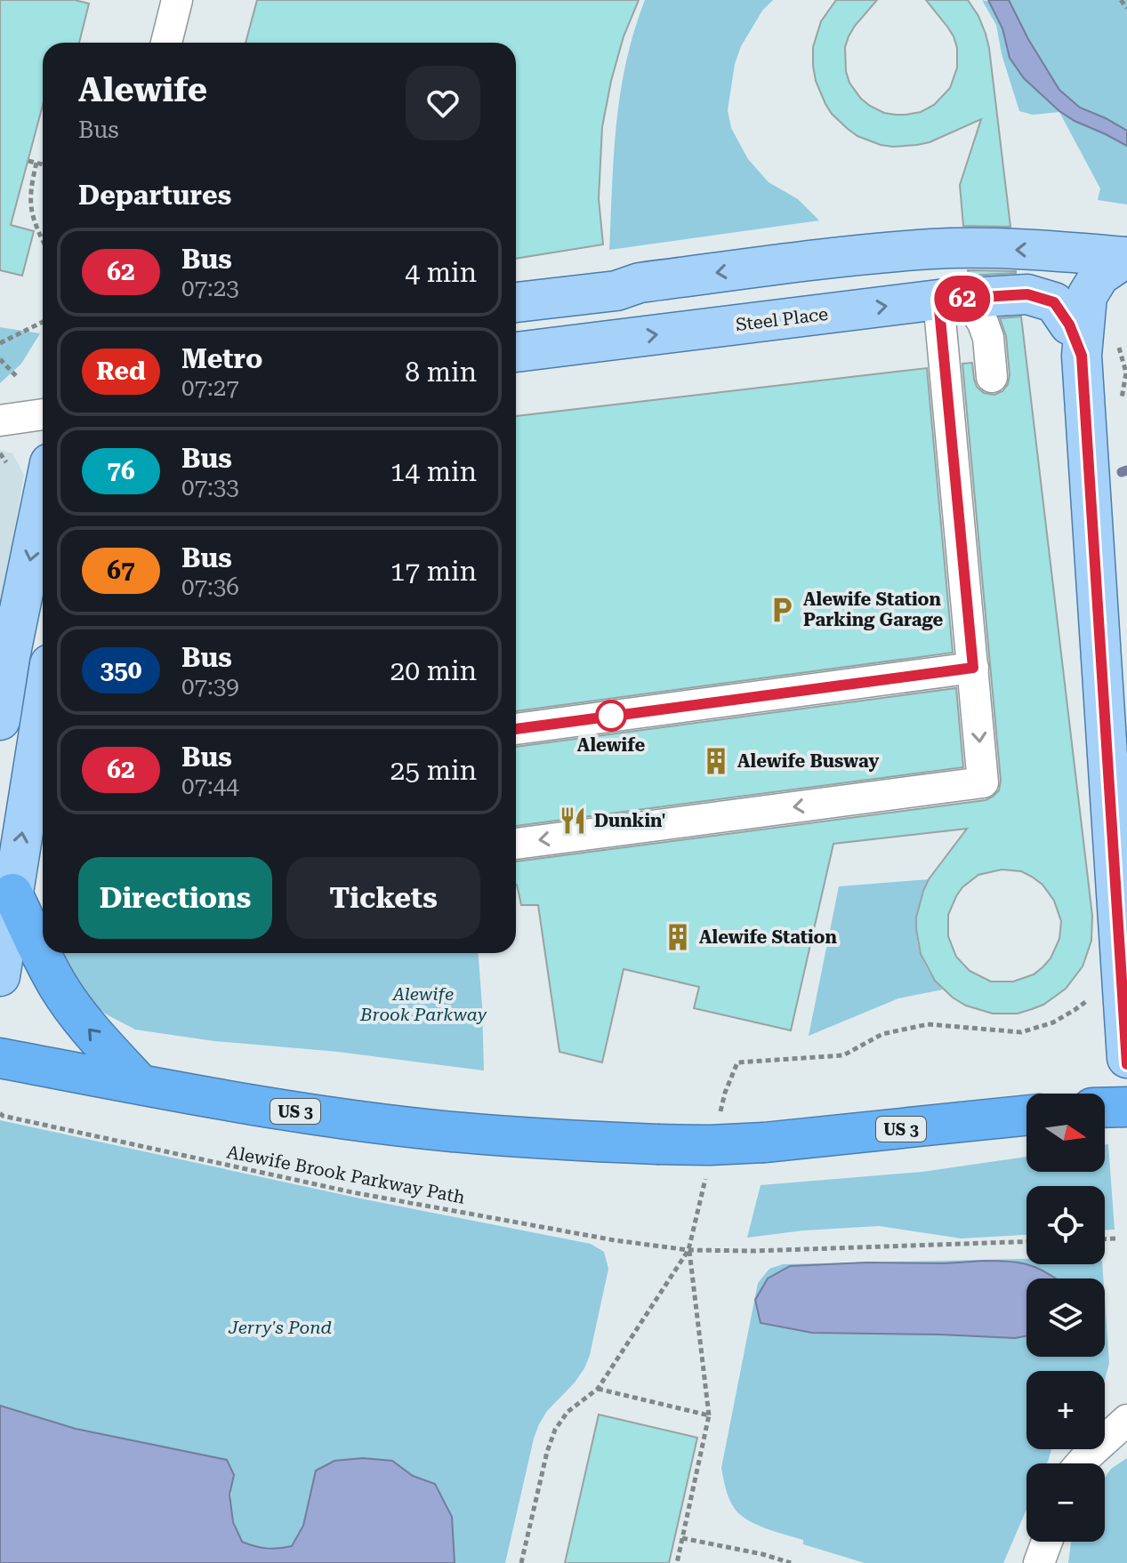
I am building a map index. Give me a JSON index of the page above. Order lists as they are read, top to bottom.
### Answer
{
  "streets": {
    "highway": ["US 3"],
    "main road": ["Steel Place"],
    "path": ["Alewife Brook Parkway Path"]
  },
  "parks": ["Alewife Brook Parkway", "Jerry's Pond"],
  "places": {
    "parking": ["Alewife Station Parking Garage"],
    "other": ["Alewife"],
    "building": ["Alewife Busway", "Alewife Station"],
    "restaurant": ["Dunkin'"]
  },
  "lines": ["bus line 62"],
  "north": "right",
  "page": {
    "on_map": "62",
    "heading": [
      ["Alewife", "Bus"],
      "Departures"
    ],
    "list": [
      {
        "mark": "62",
        "name": "Bus",
        "note": "07:23",
        "value": "4 min"
      },
      {
        "mark": "Red",
        "name": "Metro",
        "note": "07:27",
        "value": "8 min"
      },
      {
        "mark": "76",
        "name": "Bus",
        "note": "07:33",
        "value": "14 min"
      },
      {
        "mark": "67",
        "name": "Bus",
        "note": "07:36",
        "value": "17 min"
      },
      {
        "mark": "350",
        "name": "Bus",
        "note": "07:39",
        "value": "20 min"
      },
      {
        "mark": "62",
        "name": "Bus",
        "note": "07:44",
        "value": "25 min"
      }
    ],
    "buttons": ["Directions", "Tickets"],
    "map_buttons": ["+", "−"]
  }
}
